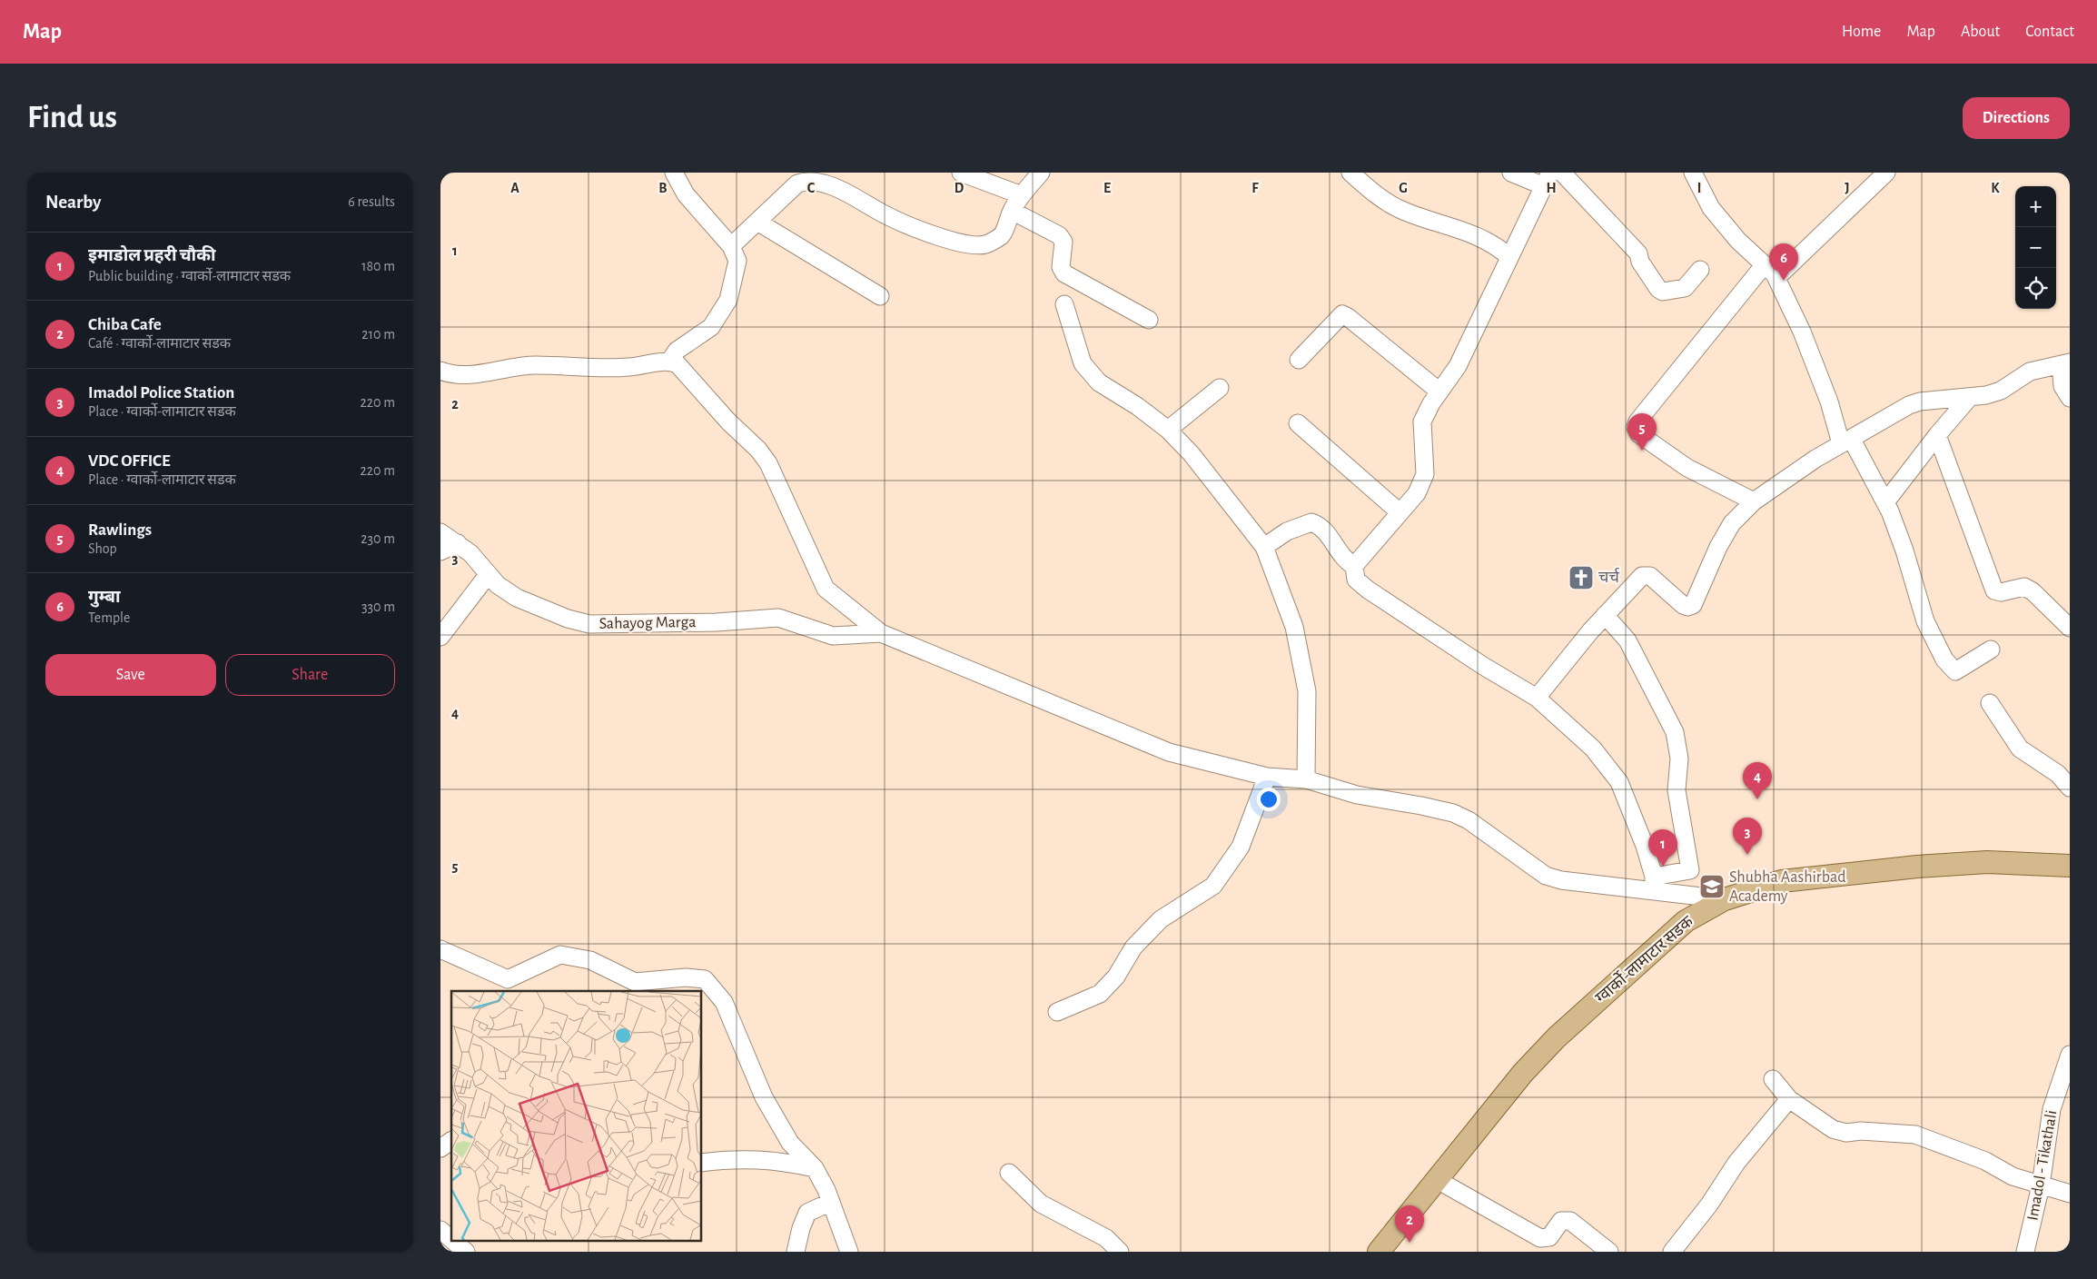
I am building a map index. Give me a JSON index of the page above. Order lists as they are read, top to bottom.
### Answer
{
  "streets": {
    "main road": ["ग्वार्को-लामाटार सडक"],
    "street": ["Sahayog Marga", "Imadol - Tikathali"]
  },
  "places": {
    "church": ["चर्च"],
    "school or university": ["Shubha Aashirbad Academy"]
  },
  "page": {
    "header": "Map",
    "nav": [
      "Home",
      "Map",
      "About",
      "Contact"
    ],
    "buttons": [
      "Directions",
      ["Save", "Share"]
    ],
    "title": "Find us",
    "heading": ["Nearby", "6 results"],
    "map_buttons": ["+", "−"],
    "list": [
      {
        "mark": "1",
        "name": "इमाडोल प्रहरी चौकी",
        "note": "Public building · ग्वार्को-लामाटार सडक",
        "value": "180 m"
      },
      {
        "mark": "2",
        "name": "Chiba Cafe",
        "note": "Café · ग्वार्को-लामाटार सडक",
        "value": "210 m"
      },
      {
        "mark": "3",
        "name": "Imadol Police Station",
        "note": "Place · ग्वार्को-लामाटार सडक",
        "value": "220 m"
      },
      {
        "mark": "4",
        "name": "VDC OFFICE",
        "note": "Place · ग्वार्को-लामाटार सडक",
        "value": "220 m"
      },
      {
        "mark": "5",
        "name": "Rawlings",
        "note": "Shop",
        "value": "230 m"
      },
      {
        "mark": "6",
        "name": "गुम्बा",
        "note": "Temple",
        "value": "330 m"
      }
    ],
    "pins": [
      "6",
      "5",
      "4",
      "3",
      "1",
      "2"
    ]
  },
  "grid": {
    "columns": [
      "A",
      "B",
      "C",
      "D",
      "E",
      "F",
      "G",
      "H",
      "I",
      "J",
      "K"
    ],
    "rows": [
      "1",
      "2",
      "3",
      "4",
      "5"
    ]
  }
}
